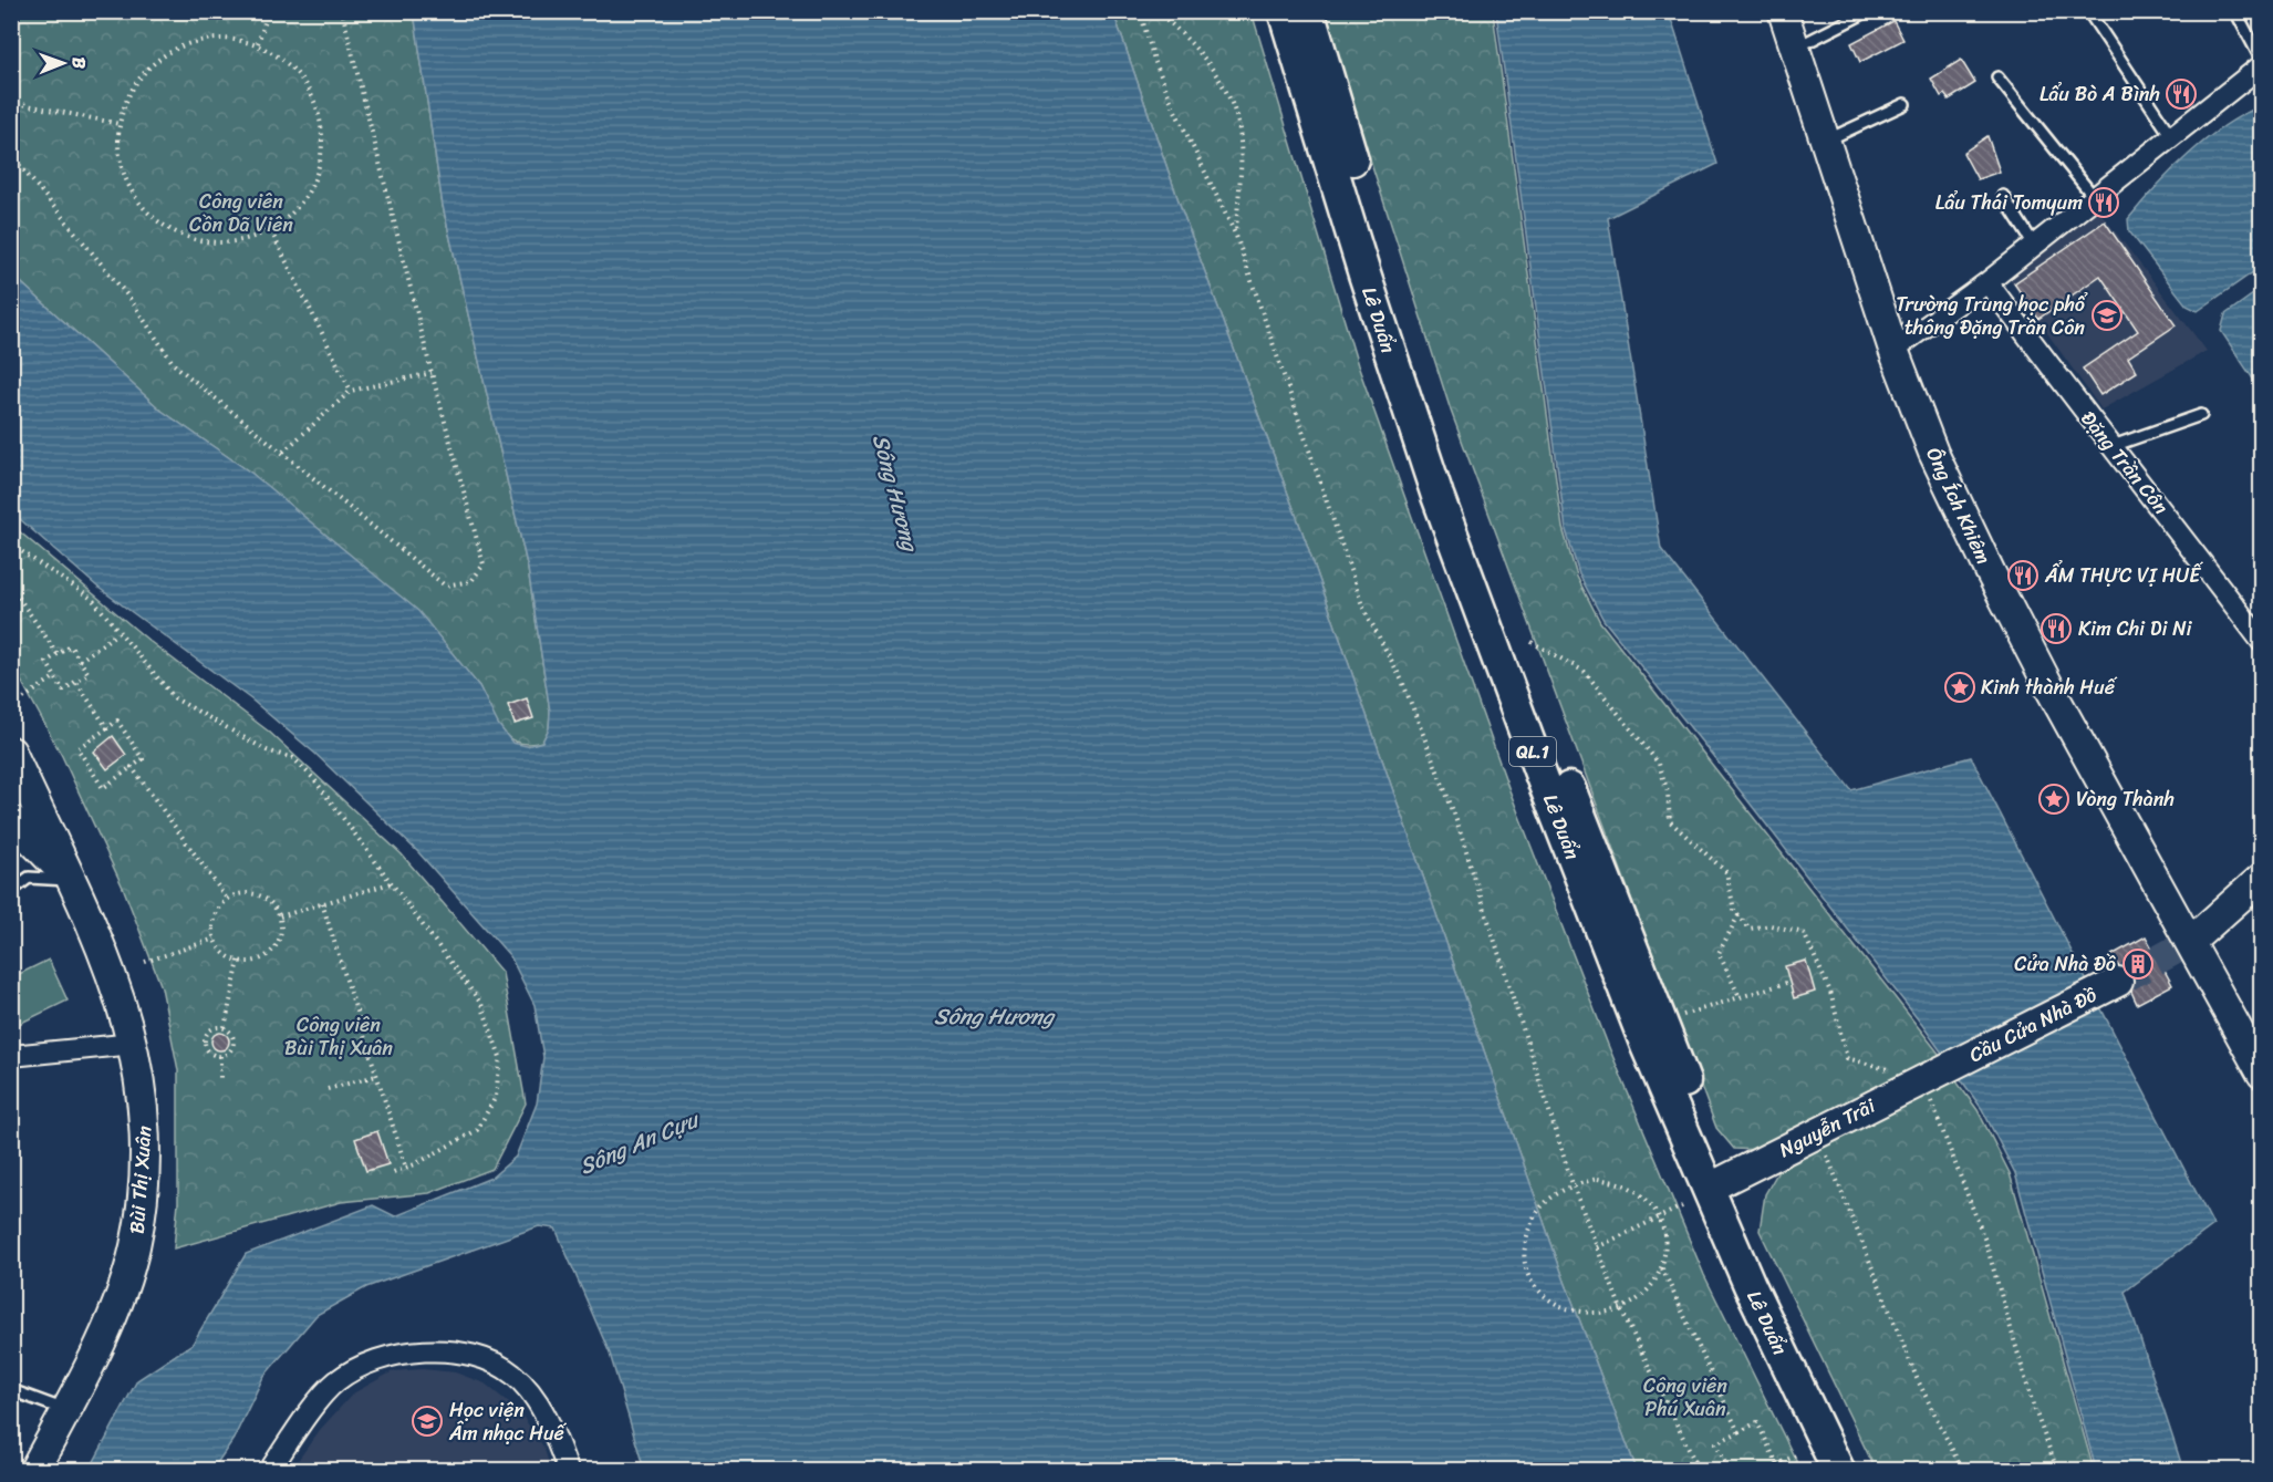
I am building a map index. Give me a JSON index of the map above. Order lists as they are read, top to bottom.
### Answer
{
  "streets": {
    "main road": [
      "Lê Duẩn",
      "Ông Ích Khiêm",
      "QL.1",
      "Cầu Cửa Nhà Đồ",
      "Nguyễn Trãi",
      "Bùi Thị Xuân"
    ],
    "street": ["Đặng Trần Côn"]
  },
  "crossings": [
    ["Lê Duẩn", "Nguyễn Trãi"],
    ["Cầu Cửa Nhà Đồ", "Nguyễn Trãi"]
  ],
  "water": ["Sông Hương", "Sông An Cựu"],
  "parks": ["Công viên Cồn Dã Viên", "Công viên Bùi Thị Xuân", "Công viên Phú Xuân"],
  "places": {
    "restaurant": [
      "Lẩu Bò A Bình",
      "Lẩu Thái Tomyum",
      "ẨM THỰC VỊ HUẾ",
      "Kim Chi Di Ni"
    ],
    "school or university": ["Trường Trung học phổ thông Đặng Trần Côn", "Học viện Âm nhạc Huế"],
    "place": ["Kinh thành Huế", "Vòng Thành"],
    "building": ["Cửa Nhà Đồ"]
  },
  "north": "right"
}
